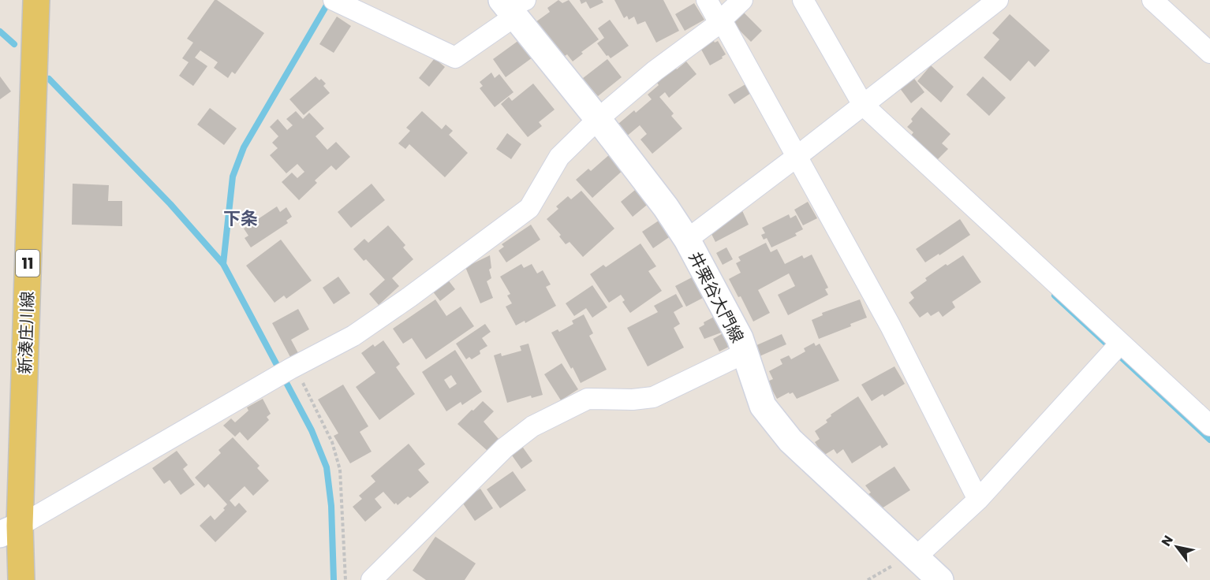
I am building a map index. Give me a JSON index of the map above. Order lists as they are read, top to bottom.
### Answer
{
  "streets": {
    "main road": ["11", "井栗谷大門線", "新湊庄川線"]
  },
  "districts": ["下条"],
  "north": "top left"
}
